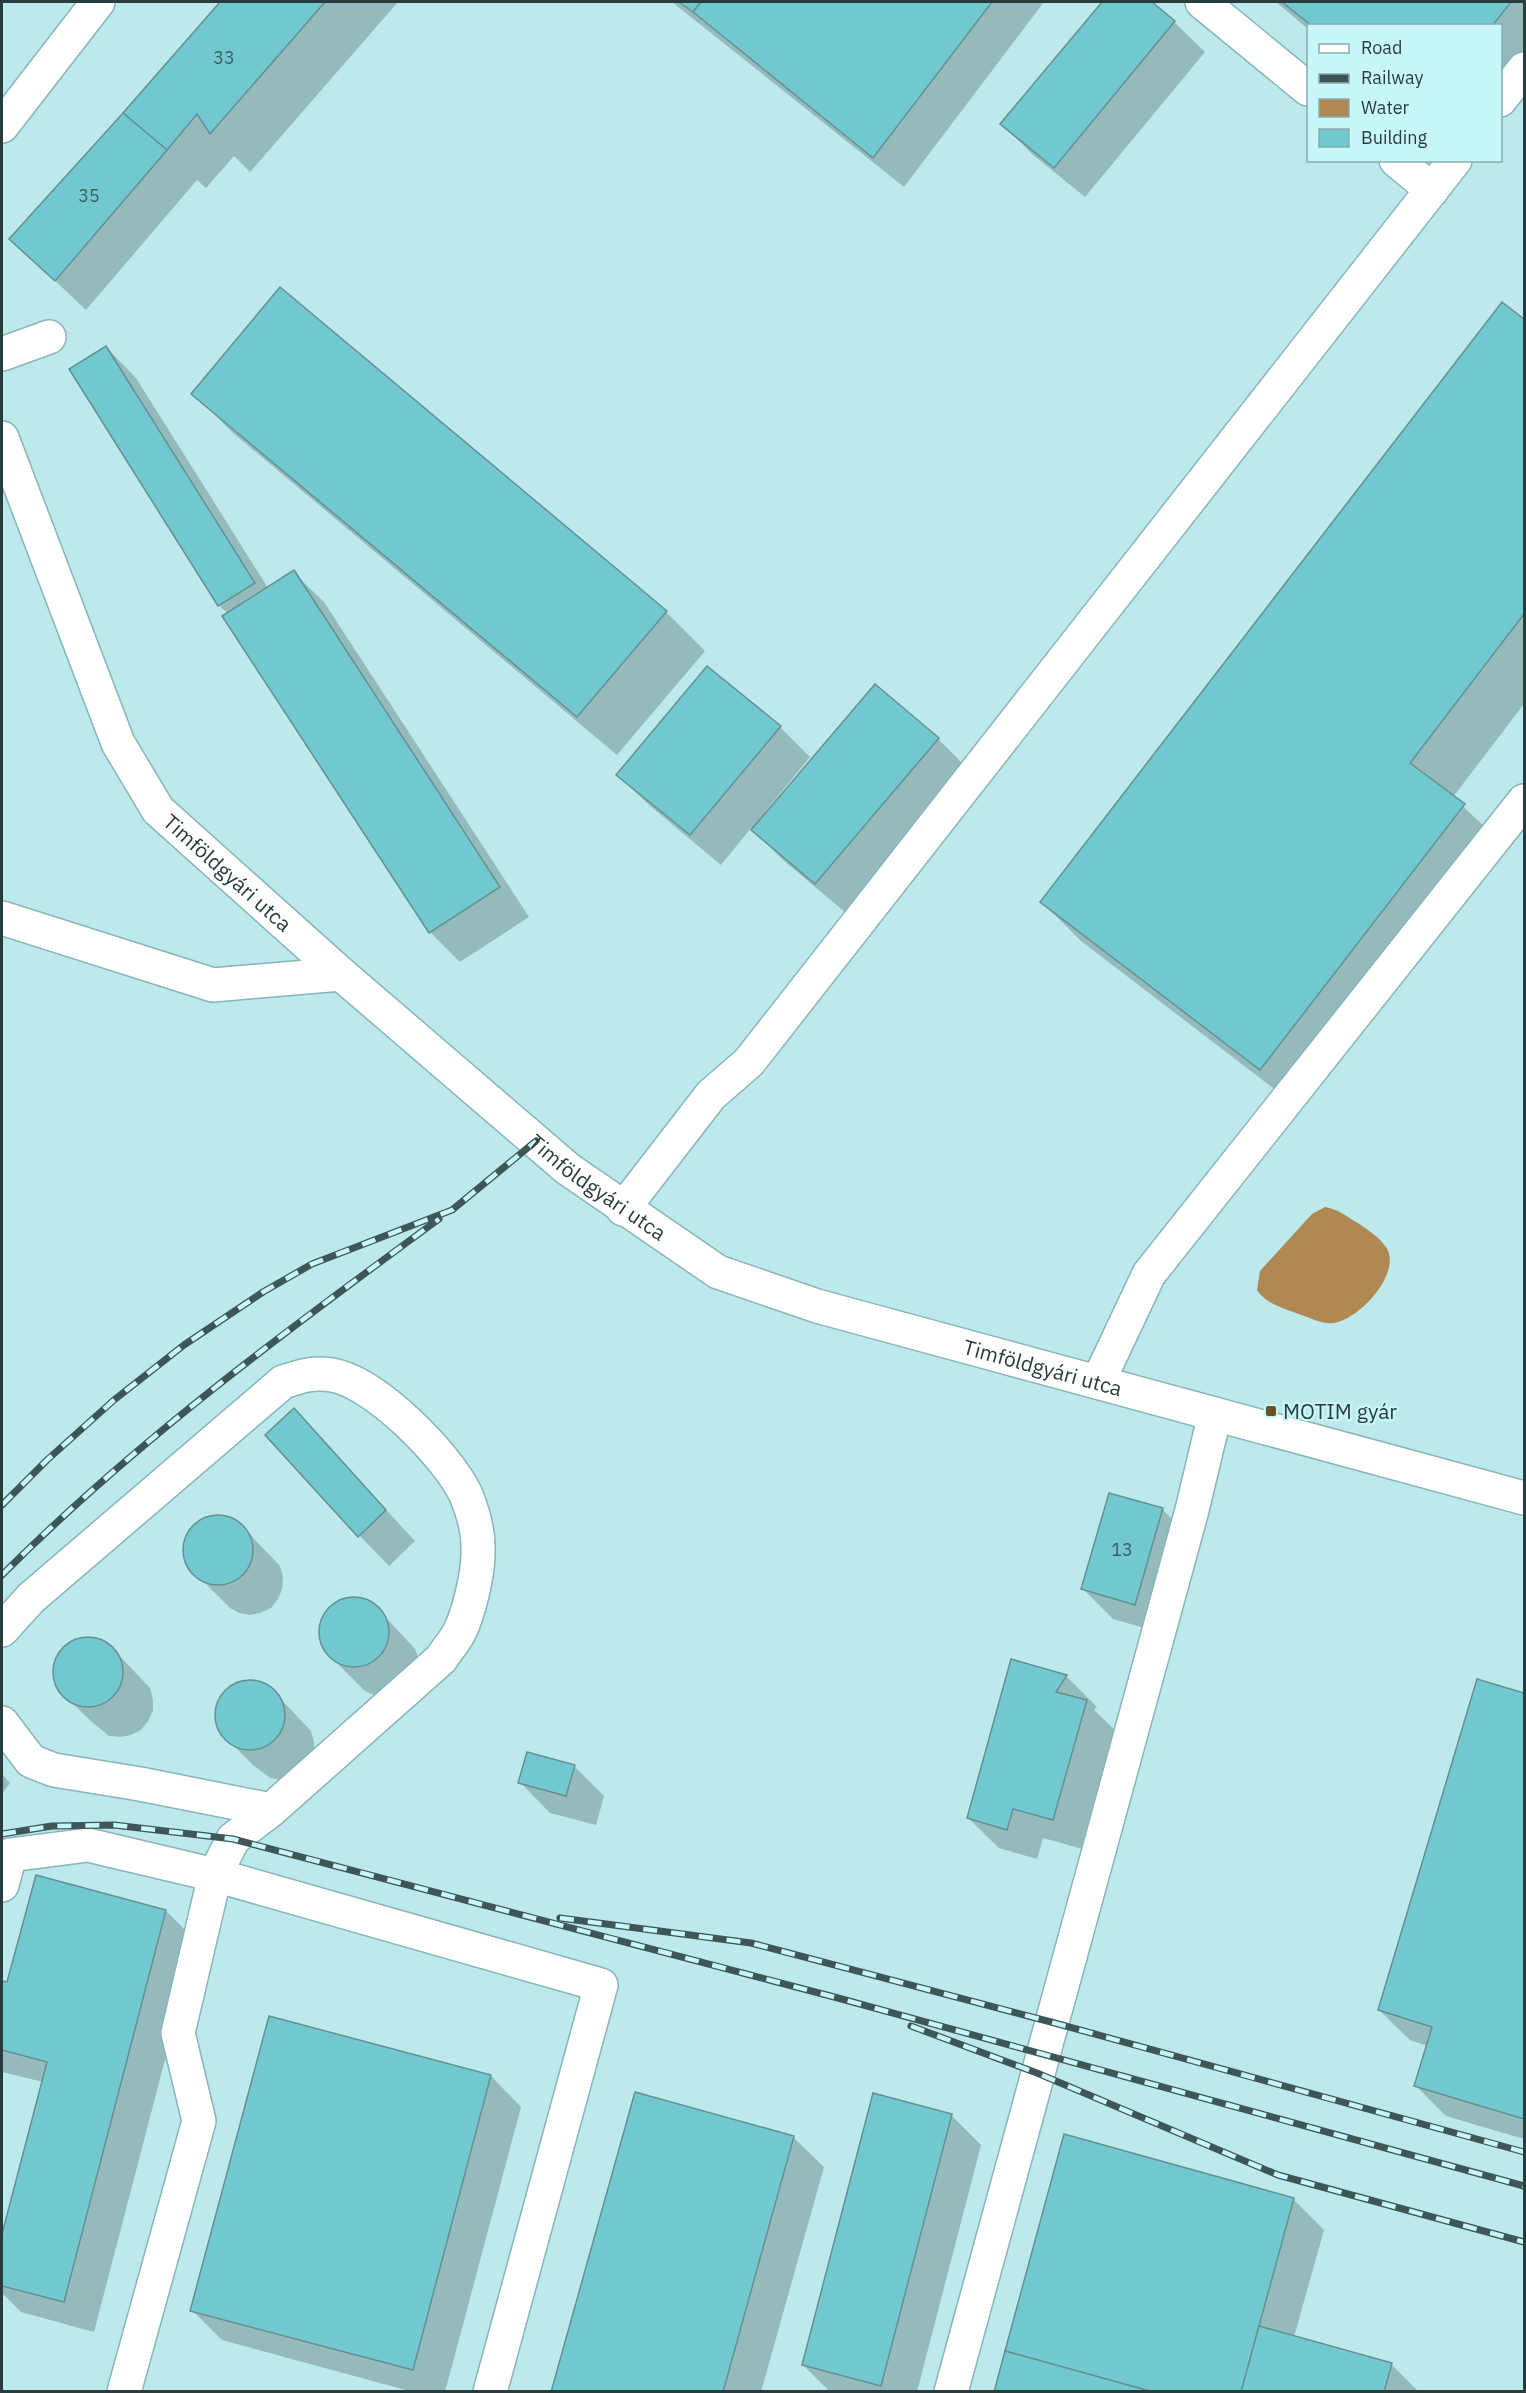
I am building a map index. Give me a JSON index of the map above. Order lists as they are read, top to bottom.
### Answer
{
  "streets": {
    "street": ["Timföldgyári utca"]
  },
  "places": {
    "transit": ["MOTIM gyár"]
  },
  "house_numbers": ["33", "35", "13"],
  "legend": [
    "Road",
    "Railway",
    "Water",
    "Building"
  ]
}
